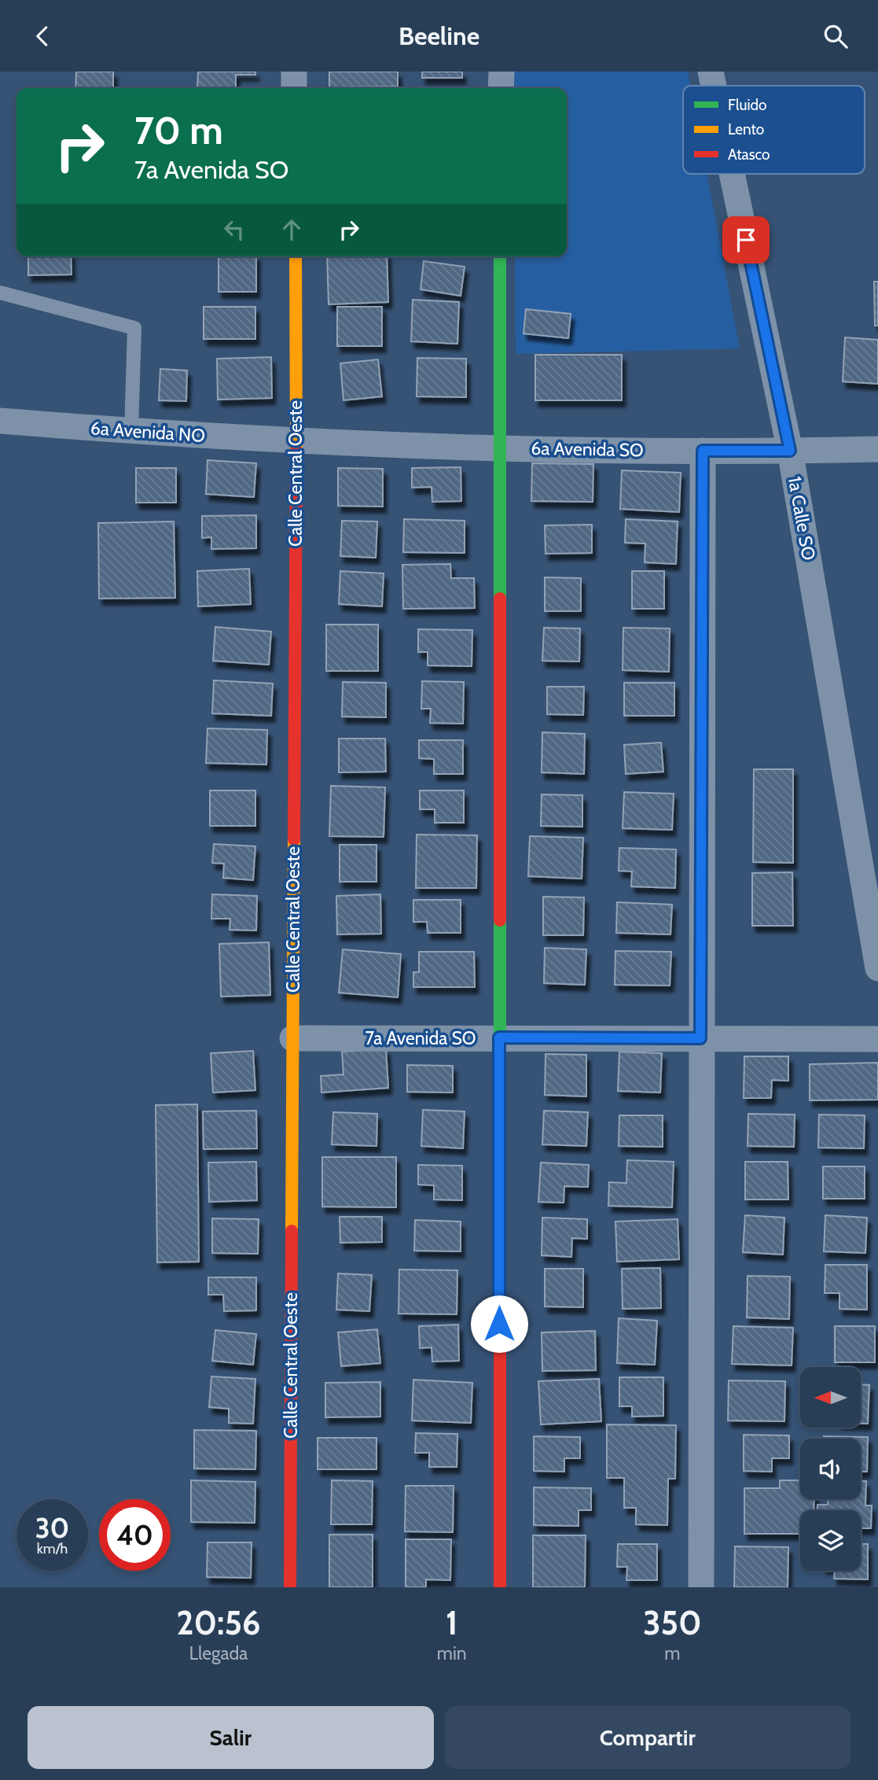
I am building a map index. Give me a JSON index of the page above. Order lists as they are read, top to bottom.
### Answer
{
  "streets": {
    "street": [
      "6a Avenida NO",
      "6a Avenida SO",
      "Calle Central Oeste",
      "1a Calle SO",
      "7a Avenida SO"
    ]
  },
  "crossings": [
    ["6a Avenida NO", "6a Avenida SO"],
    ["6a Avenida NO", "Calle Central Oeste"],
    ["6a Avenida SO", "Calle Central Oeste"],
    ["6a Avenida SO", "1a Calle SO"],
    ["Calle Central Oeste", "7a Avenida SO"]
  ],
  "legend": ["Fluido", "Lento", "Atasco"],
  "north": "left",
  "page": {
    "header": "Beeline",
    "turn": ["70 m", "7a Avenida SO"],
    "speed": "30 km/h",
    "limit": "40",
    "eta": [
      "20:56",
      "Llegada",
      "1",
      "min",
      "350",
      "m"
    ],
    "buttons": ["Salir", "Compartir"]
  }
}
